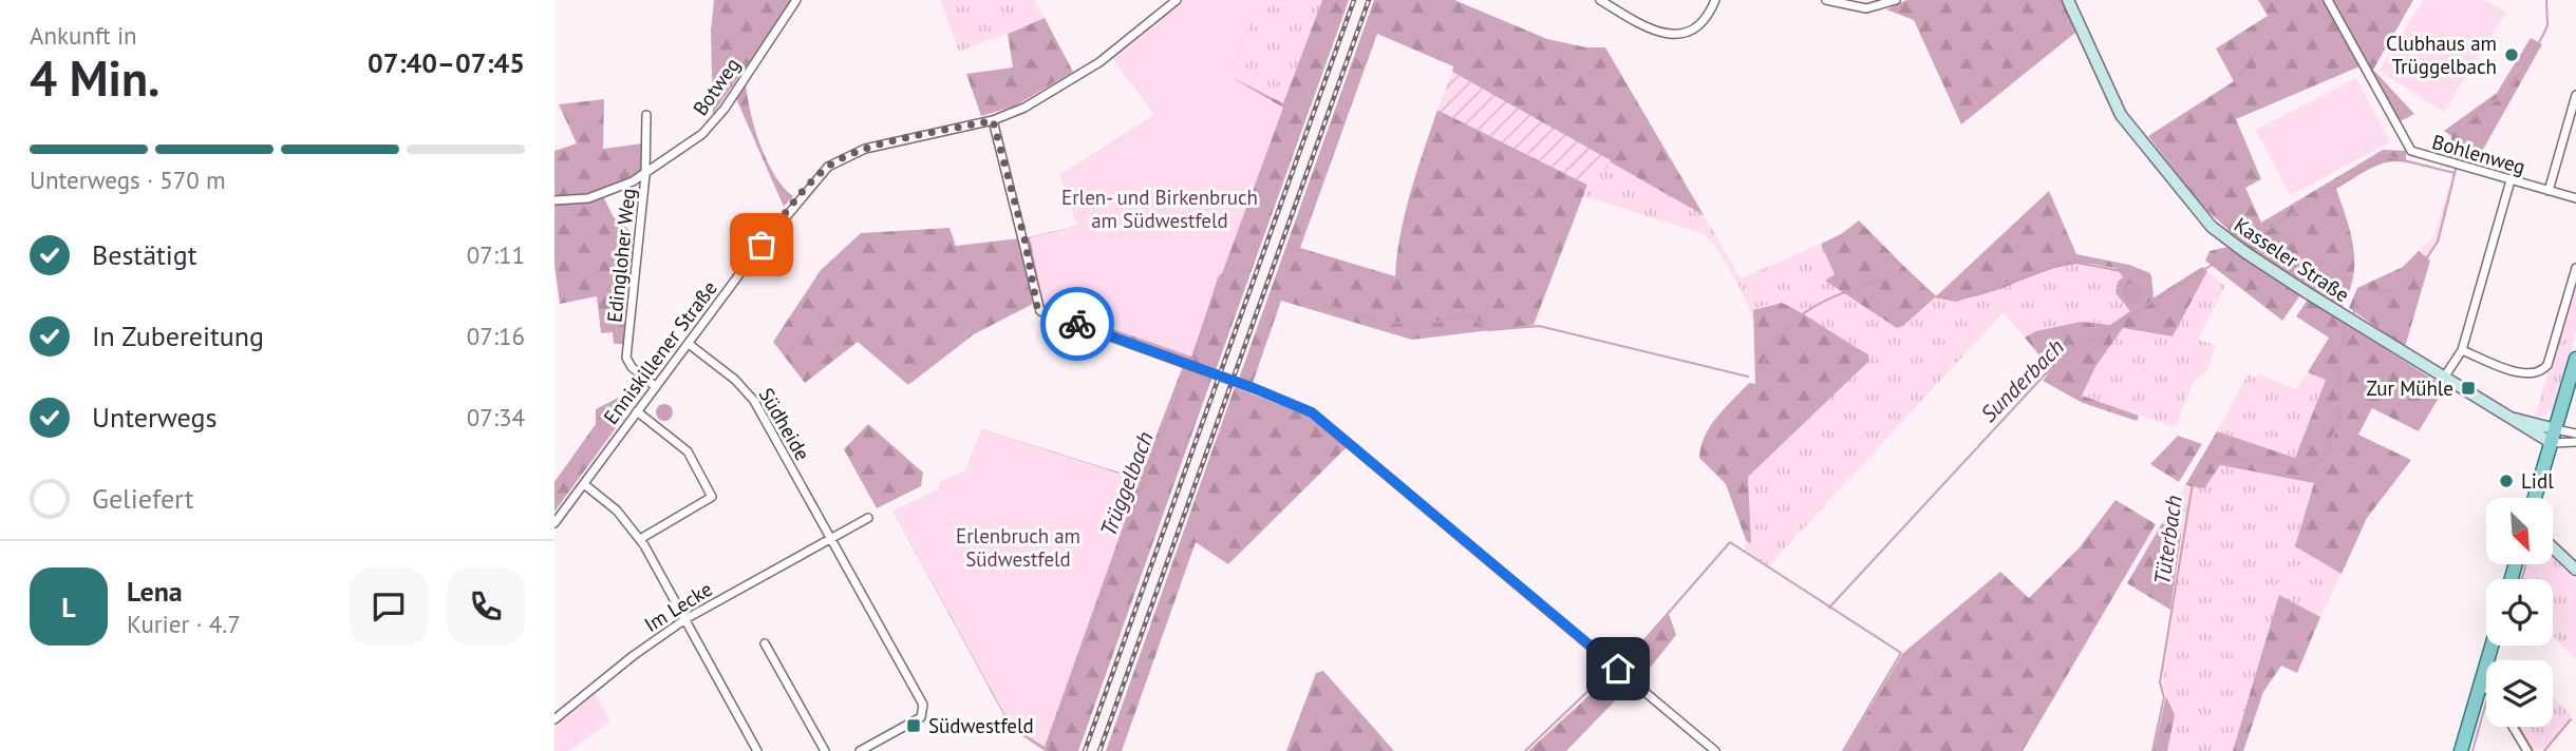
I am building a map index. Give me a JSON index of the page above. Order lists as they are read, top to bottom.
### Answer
{
  "streets": {
    "street": [
      "Botweg",
      "Bohlenweg",
      "Edingloher Weg",
      "Kasseler Straße",
      "Enniskillener Straße",
      "Südheide",
      "Im Lecke"
    ]
  },
  "crossings": [
    ["Botweg", "Edingloher Weg"],
    ["Edingloher Weg", "Enniskillener Straße"],
    ["Enniskillener Straße", "Südheide"],
    ["Südheide", "Im Lecke"]
  ],
  "water": ["Sunderbach", "Trüggelbach", "Tüterbach"],
  "parks": ["Erlen- und Birkenbruch am Südwestfeld", "Erlenbruch am Südwestfeld"],
  "places": {
    "other": ["Clubhaus am Trüggelbach", "Lidl"],
    "transit": ["Zur Mühle", "Südwestfeld"]
  },
  "north": "bottom right",
  "page": {
    "heading": ["4 Min.", "Ankunft in", "07:40–07:45"],
    "panel": ["Lena", "Kurier · 4.7"],
    "bar": "Unterwegs · 570 m",
    "list": [
      ["Bestätigt", "07:11"],
      ["In Zubereitung", "07:16"],
      ["Unterwegs", "07:34"],
      "Geliefert"
    ],
    "round": "L"
  }
}
